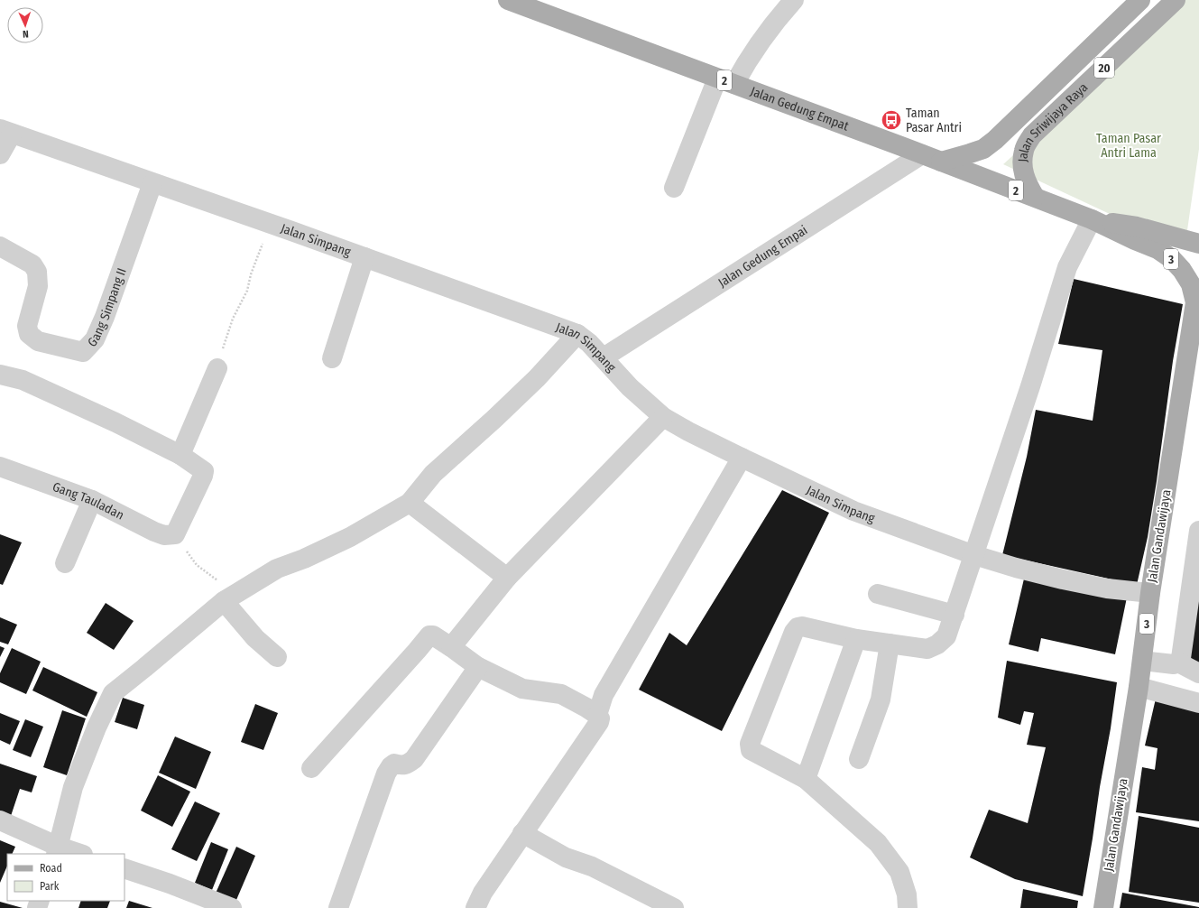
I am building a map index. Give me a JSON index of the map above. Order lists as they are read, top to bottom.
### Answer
{
  "streets": {
    "main road": [
      "20",
      "2",
      "Jalan Gedung Empat",
      "Jalan Sriwijaya Raya",
      "3",
      "Jalan Gandawijaya"
    ],
    "street": [
      "Jalan Simpang",
      "Jalan Gedung Empai",
      "Gang Simpang II",
      "Gang Tauladan"
    ]
  },
  "crossings": [
    ["Jalan Gedung Empat", "Jalan Sriwijaya Raya"],
    ["Jalan Gedung Empat", "Jalan Gedung Empai"],
    ["Jalan Gedung Empat", "Jalan Gandawijaya"],
    ["Jalan Simpang", "Jalan Gedung Empai"],
    ["Jalan Simpang", "Gang Simpang II"],
    ["Jalan Simpang", "Jalan Gandawijaya"]
  ],
  "parks": ["Taman Pasar Antri Lama"],
  "places": {
    "bus stop": ["Taman Pasar Antri"]
  },
  "legend": ["Road", "Park"],
  "north": "bottom"
}
